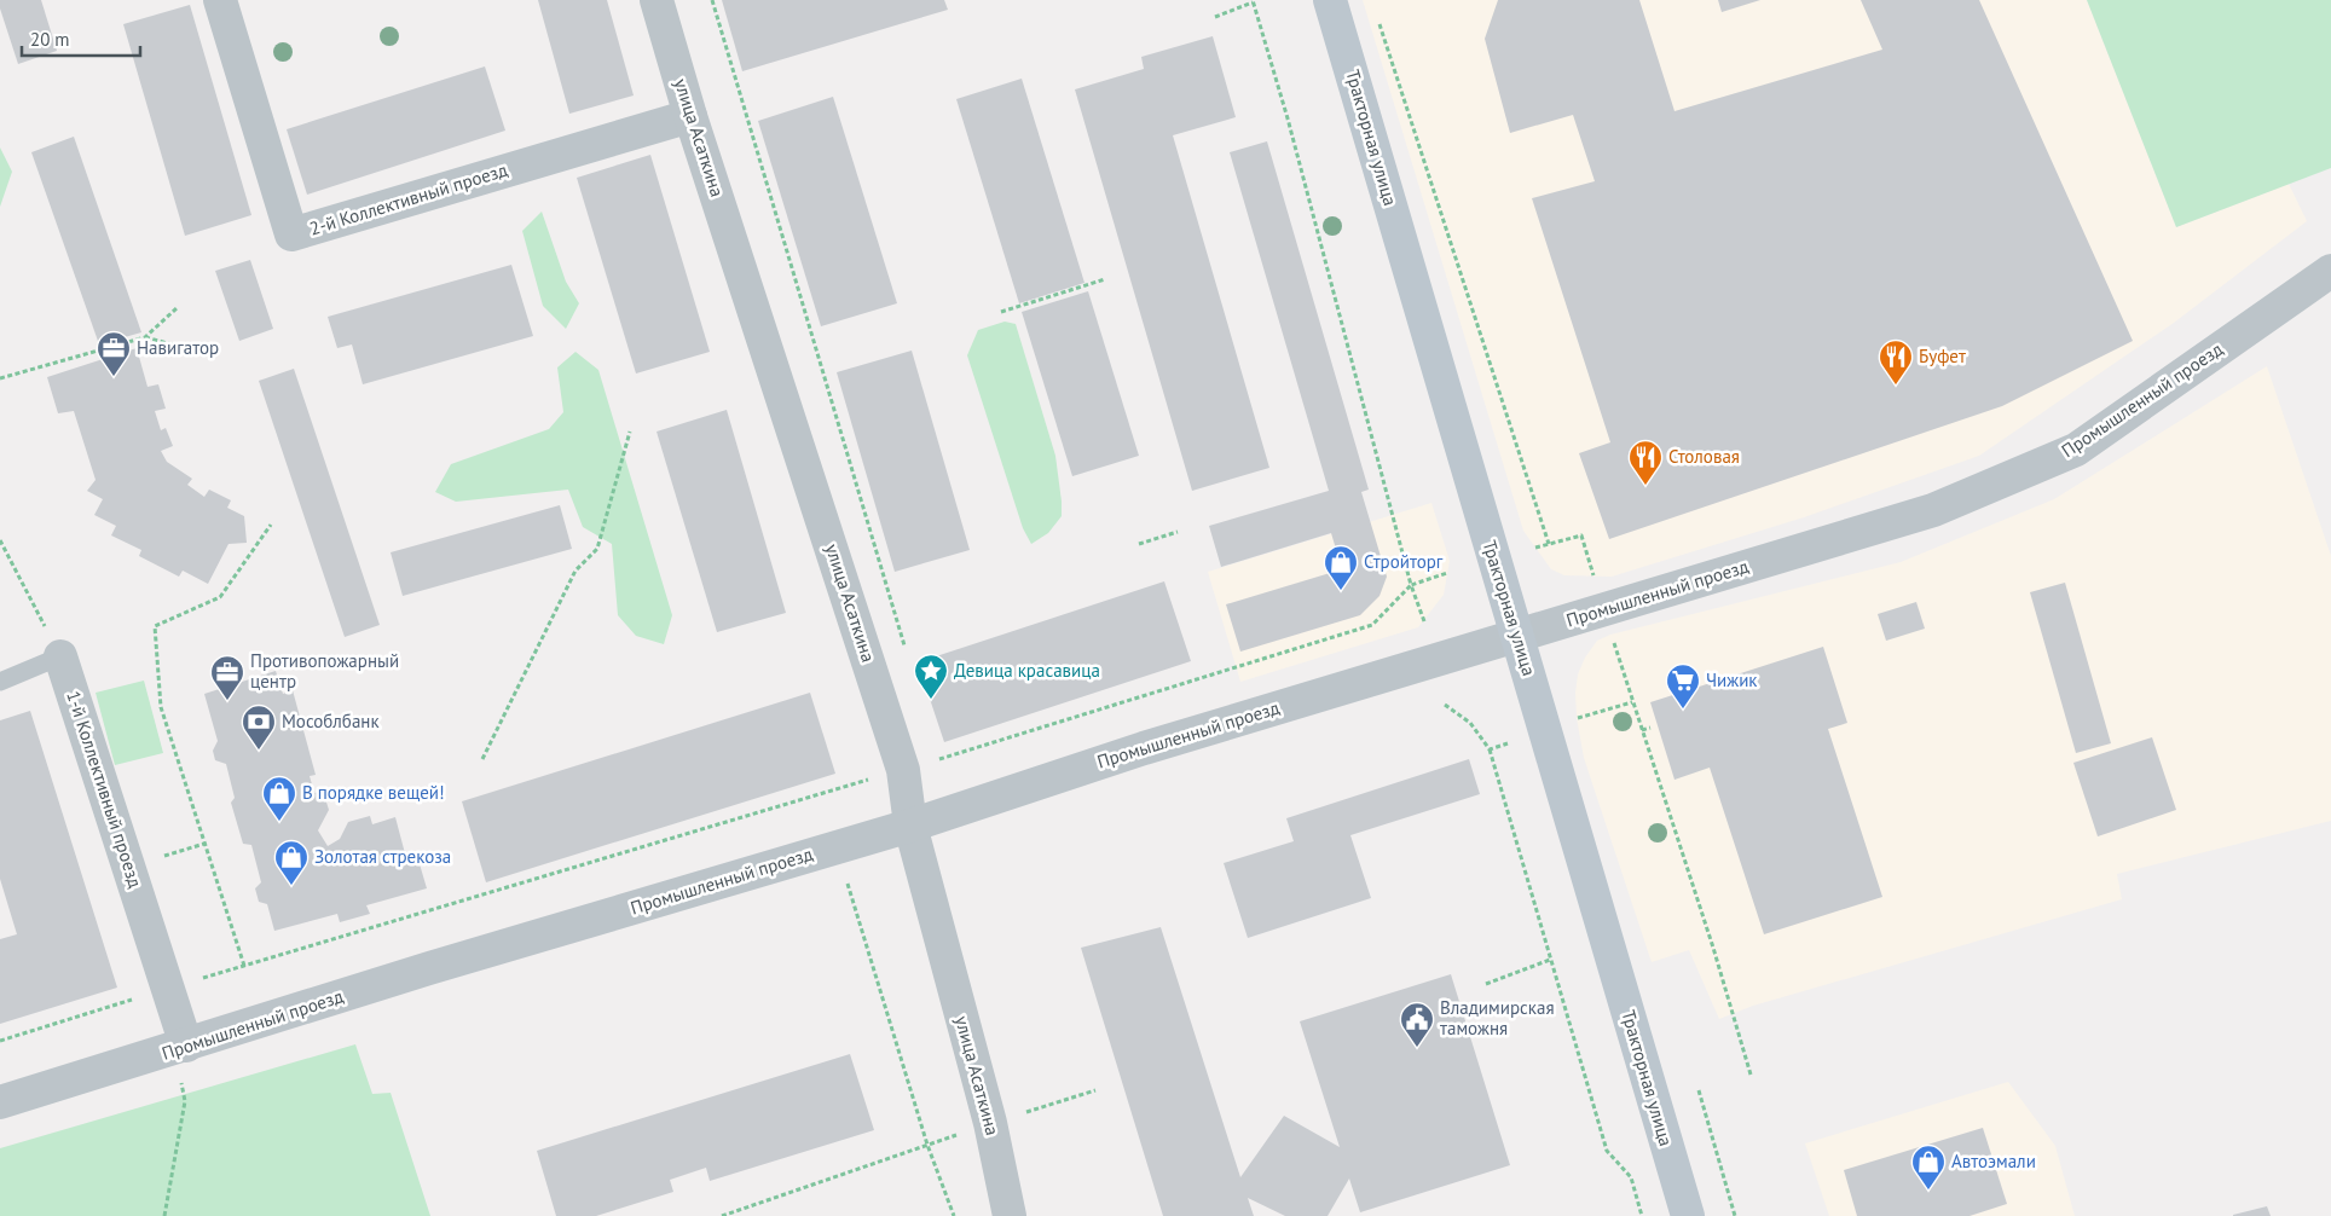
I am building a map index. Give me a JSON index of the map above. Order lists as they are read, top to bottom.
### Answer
{
  "streets": {
    "main road": ["Тракторная улица"],
    "street": [
      "улица Асаткина",
      "2-й Коллективный проезд",
      "Промышленный проезд",
      "1-й Коллективный проезд"
    ]
  },
  "crossings": [
    ["улица Асаткина", "2-й Коллективный проезд"],
    ["улица Асаткина", "Промышленный проезд"],
    ["Тракторная улица", "Промышленный проезд"],
    ["Промышленный проезд", "1-й Коллективный проезд"]
  ],
  "places": {
    "office": ["Навигатор", "Противопожарный центр"],
    "restaurant": ["Буфет", "Столовая"],
    "shop": [
      "Стройторг",
      "В порядке вещей!",
      "Золотая стрекоза",
      "Автоэмали"
    ],
    "place": ["Девица красавица"],
    "supermarket": ["Чижик"],
    "bank": ["Мособлбанк"],
    "public building": ["Владимирская таможня"]
  },
  "scale_bar": "20 m"
}
